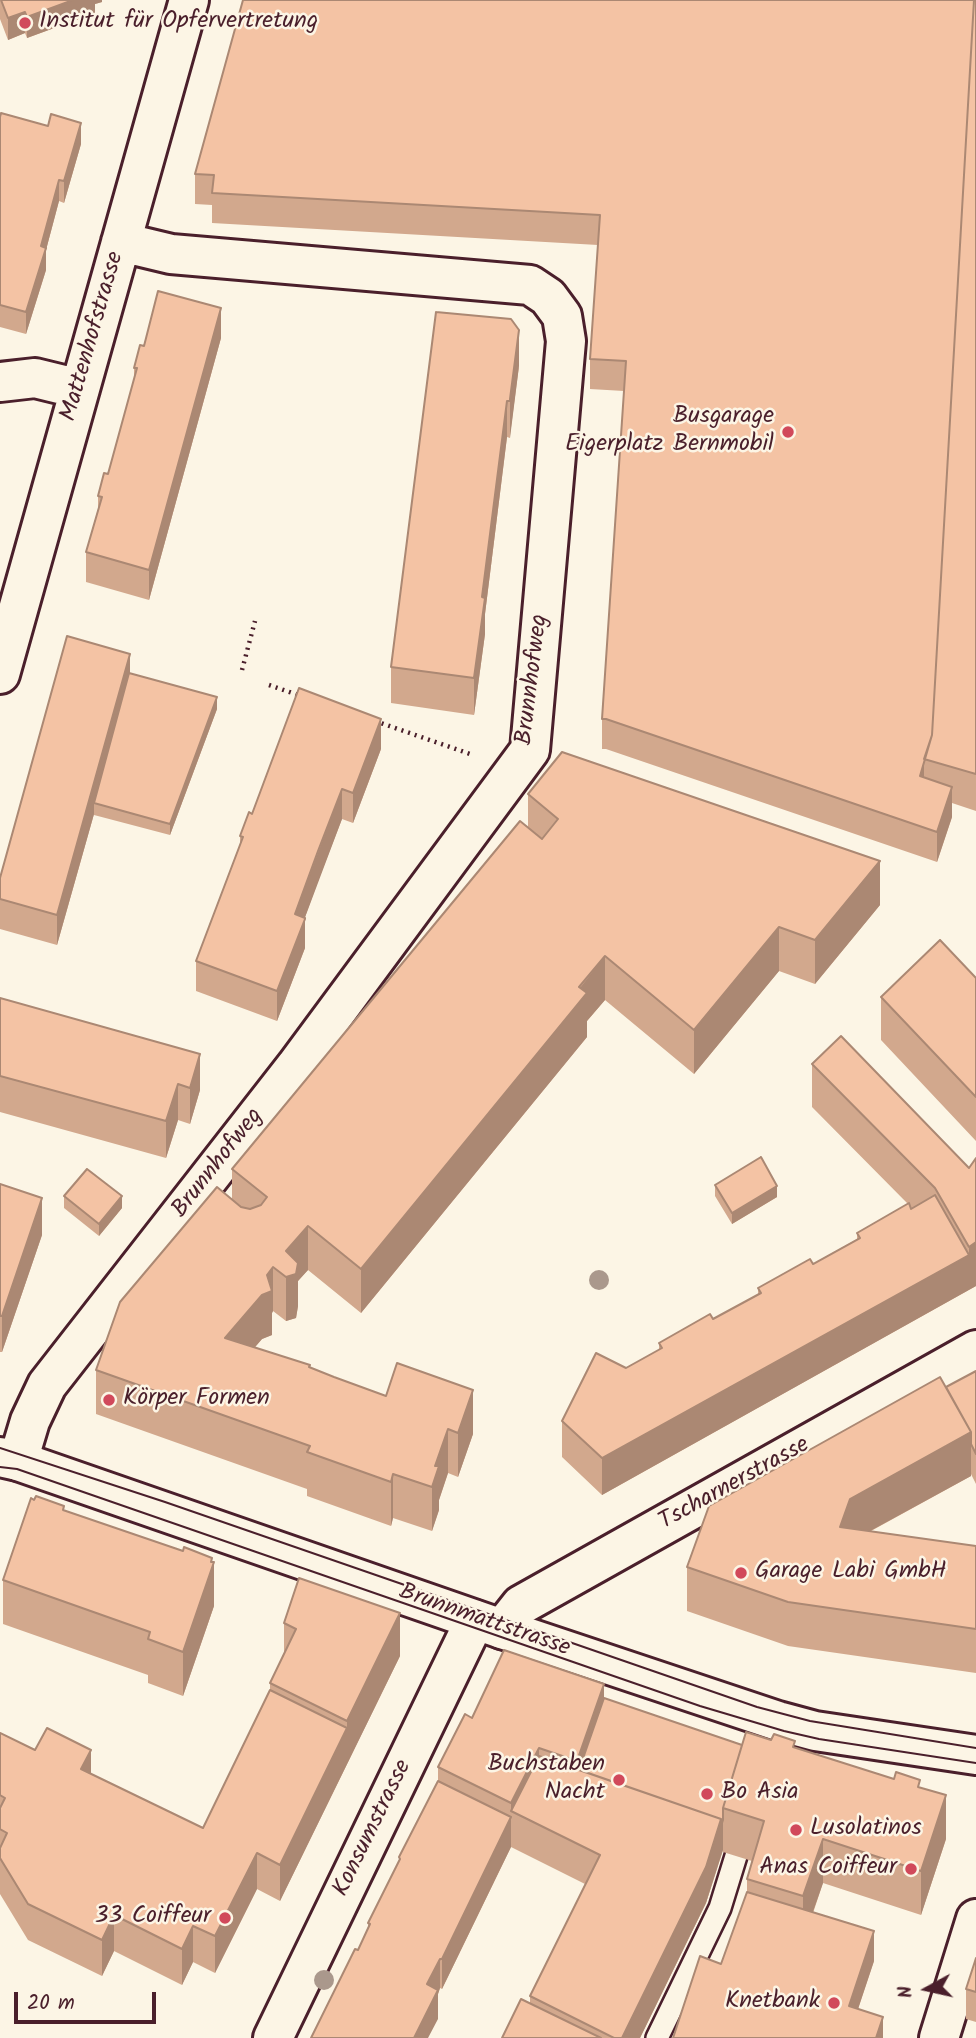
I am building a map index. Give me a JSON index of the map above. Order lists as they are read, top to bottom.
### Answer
{
  "streets": {
    "street": [
      "Mattenhofstrasse",
      "Brunnhofweg",
      "Tscharnerstrasse",
      "Brunnmattstrasse",
      "Konsumstrasse"
    ]
  },
  "crossings": [
    ["Mattenhofstrasse", "Brunnhofweg"],
    ["Brunnhofweg", "Brunnmattstrasse"],
    ["Tscharnerstrasse", "Brunnmattstrasse"],
    ["Tscharnerstrasse", "Konsumstrasse"],
    ["Brunnmattstrasse", "Konsumstrasse"]
  ],
  "places": [
    "Institut für Opfervertretung",
    "Busgarage Eigerplatz Bernmobil",
    "Körper Formen",
    "Garage Labi GmbH",
    "Buchstaben Nacht",
    "Bo Asia",
    "Lusolatinos",
    "Anas Coiffeur",
    "33 Coiffeur",
    "Knetbank"
  ],
  "scale_bar": "20 m",
  "north": "left"
}
